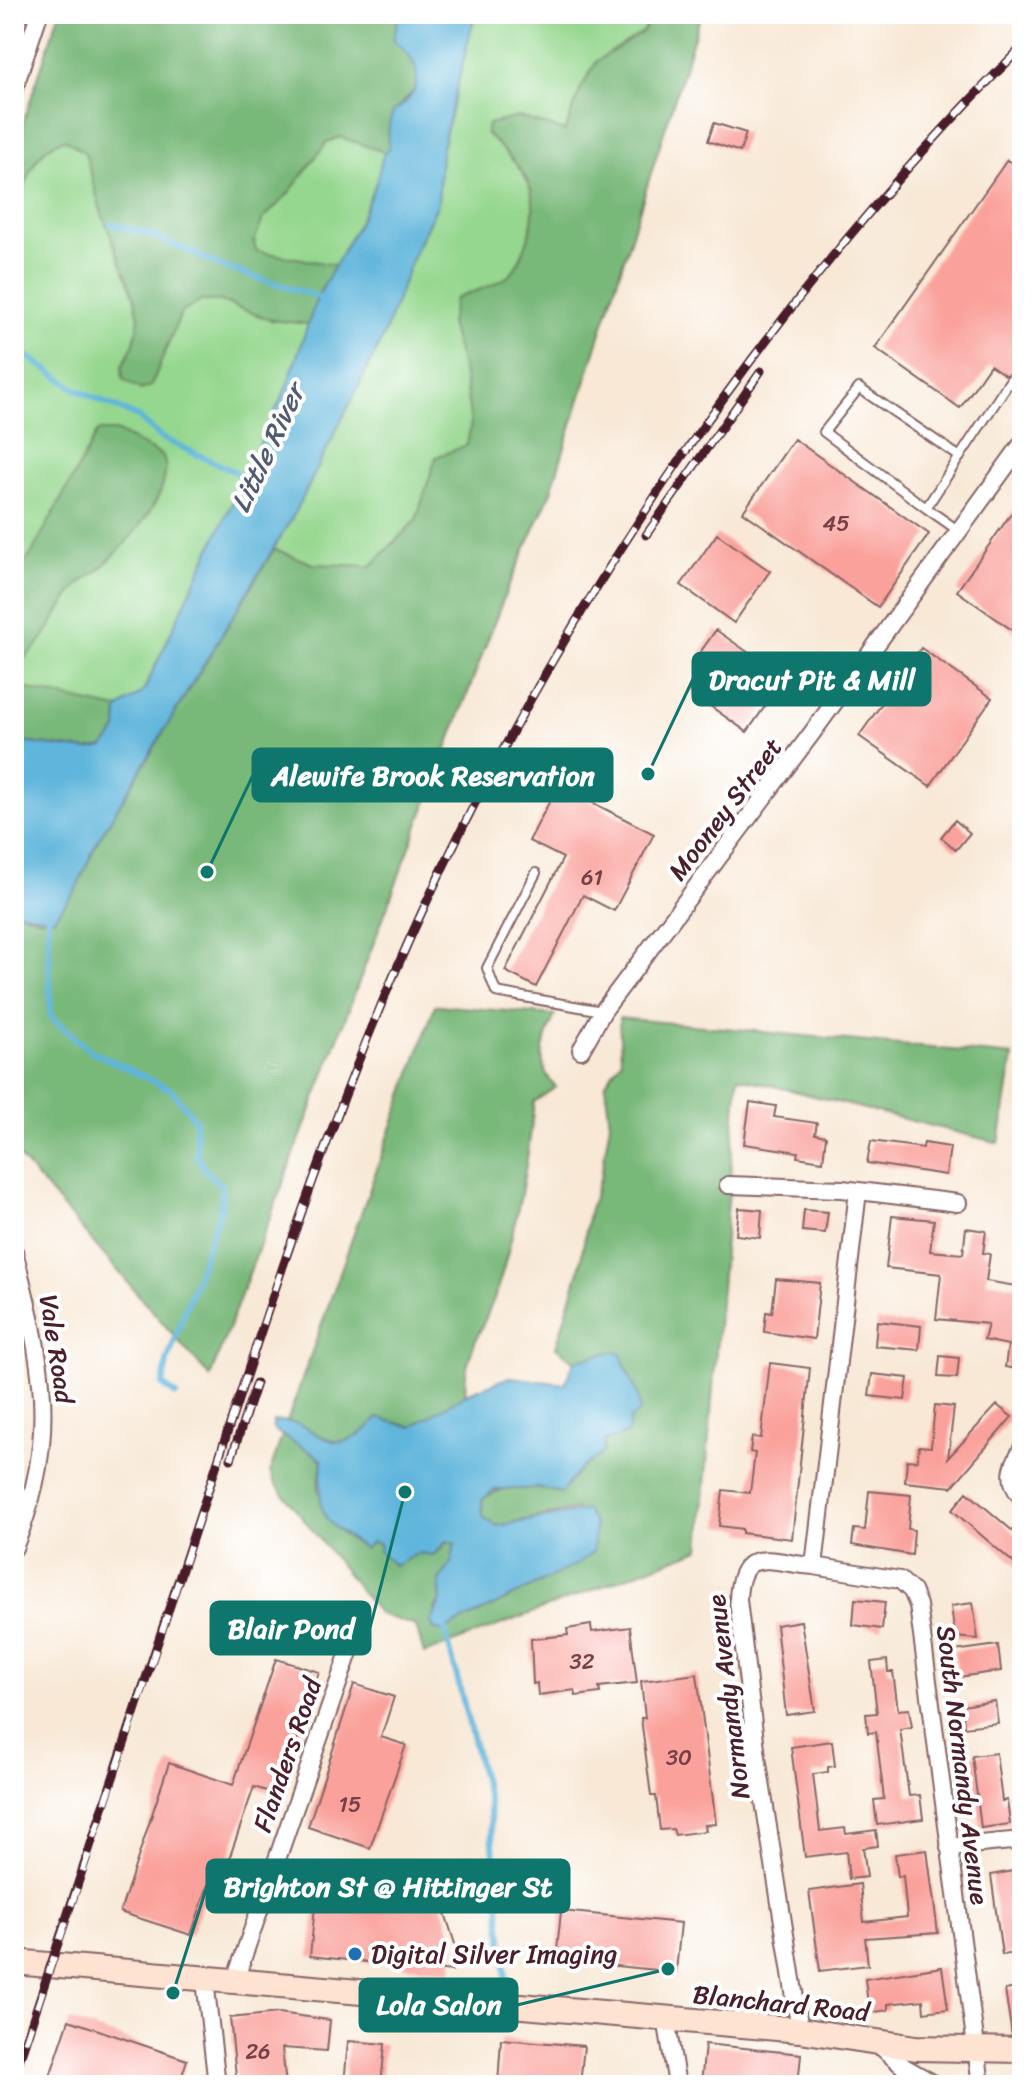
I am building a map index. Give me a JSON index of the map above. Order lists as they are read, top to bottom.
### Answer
{
  "streets": {
    "main road": ["Blanchard Road"],
    "street": [
      "Mooney Street",
      "Vale Road",
      "Normandy Avenue",
      "Flanders Road",
      "South Normandy Avenue"
    ]
  },
  "crossings": [
    ["Normandy Avenue", "South Normandy Avenue"],
    ["Normandy Avenue", "Blanchard Road"],
    ["Flanders Road", "Blanchard Road"],
    ["South Normandy Avenue", "Blanchard Road"]
  ],
  "water": ["Little River"],
  "places": [
    "Dracut Pit & Mill",
    "Alewife Brook Reservation",
    "Blair Pond",
    "Digital Silver Imaging",
    "Lola Salon",
    "Brighton St @ Hittinger St"
  ],
  "house_numbers": [
    "45",
    "61",
    "32",
    "30",
    "15",
    "26"
  ]
}
